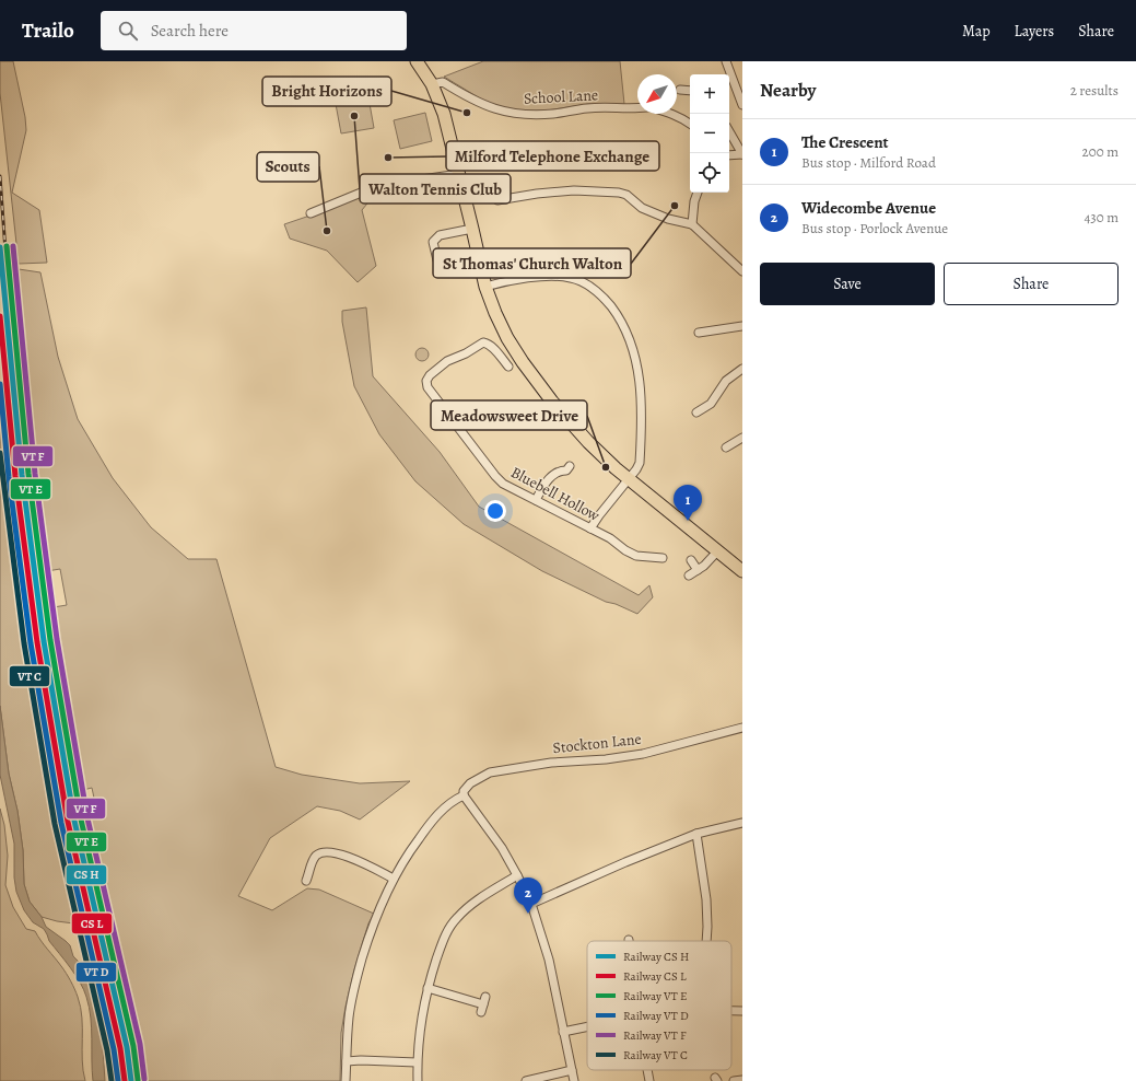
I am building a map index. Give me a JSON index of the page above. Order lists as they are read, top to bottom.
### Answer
{
  "streets": {
    "street": ["School Lane", "Bluebell Hollow", "Stockton Lane"]
  },
  "places": [
    "Bright Horizons",
    "Walton Tennis Club",
    "Milford Telephone Exchange",
    "St Thomas' Church Walton",
    "Scouts",
    "Meadowsweet Drive"
  ],
  "legend": [
    "Railway CS H",
    "Railway CS L",
    "Railway VT E",
    "Railway VT D",
    "Railway VT F",
    "Railway VT C"
  ],
  "north": "bottom left",
  "page": {
    "header": "Trailo",
    "search": "Search here",
    "nav": ["Map", "Layers", "Share"],
    "heading": ["Nearby", "2 results"],
    "map_buttons": ["+", "−"],
    "list": [
      {
        "mark": "1",
        "name": "The Crescent",
        "note": "Bus stop · Milford Road",
        "value": "200 m"
      },
      {
        "mark": "2",
        "name": "Widecombe Avenue",
        "note": "Bus stop · Porlock Avenue",
        "value": "430 m"
      }
    ],
    "buttons": ["Save", "Share"],
    "pins": ["1", "2"]
  }
}
